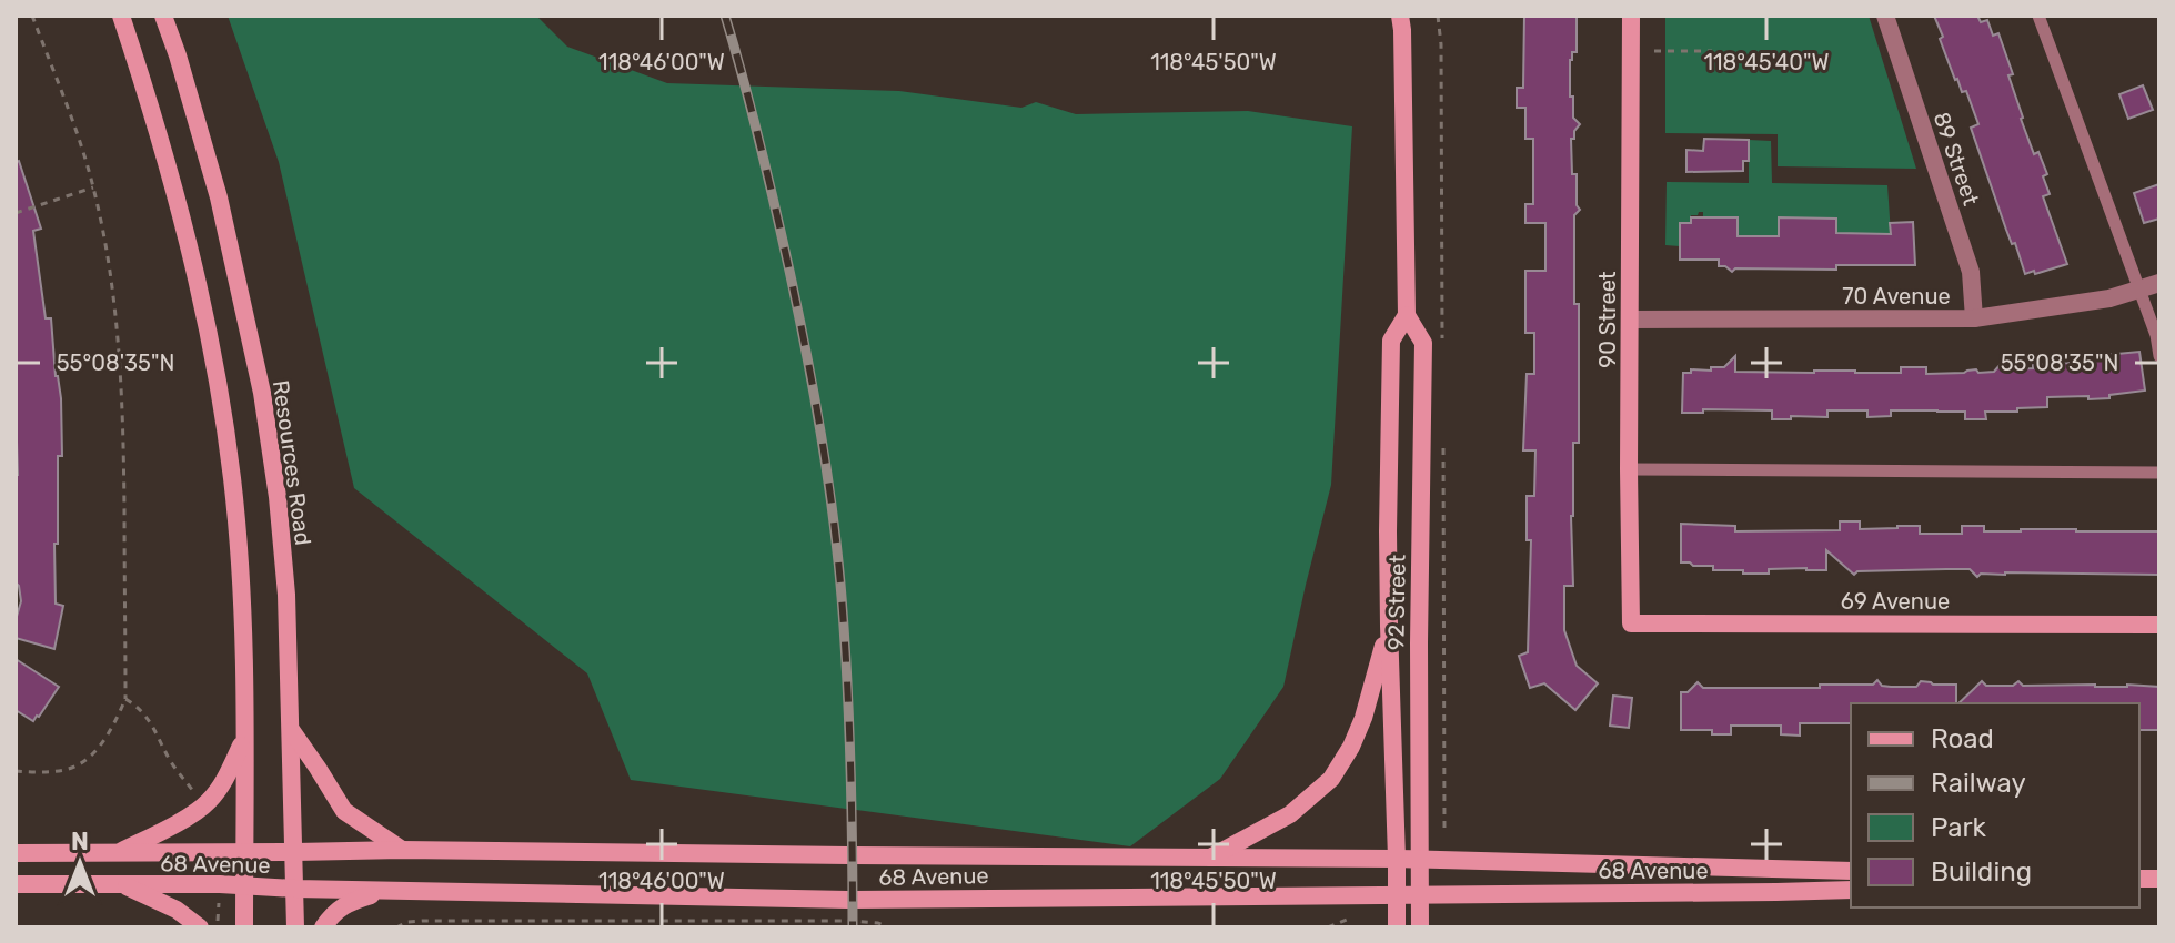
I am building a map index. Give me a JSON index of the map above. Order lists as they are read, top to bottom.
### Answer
{
  "streets": {
    "main road": [
      "90 Street",
      "Resources Road",
      "69 Avenue",
      "92 Street",
      "68 Avenue"
    ],
    "street": ["89 Street", "70 Avenue"]
  },
  "crossings": [
    ["89 Street", "70 Avenue"],
    ["70 Avenue", "90 Street"],
    ["90 Street", "69 Avenue"],
    ["Resources Road", "68 Avenue"],
    ["92 Street", "68 Avenue"]
  ],
  "legend": [
    "Road",
    "Railway",
    "Park",
    "Building"
  ],
  "north": "top",
  "coordinates": [
    "118°46'00\"W",
    "118°45'50\"W",
    "118°45'40\"W",
    "55°08'35\"N"
  ]
}
